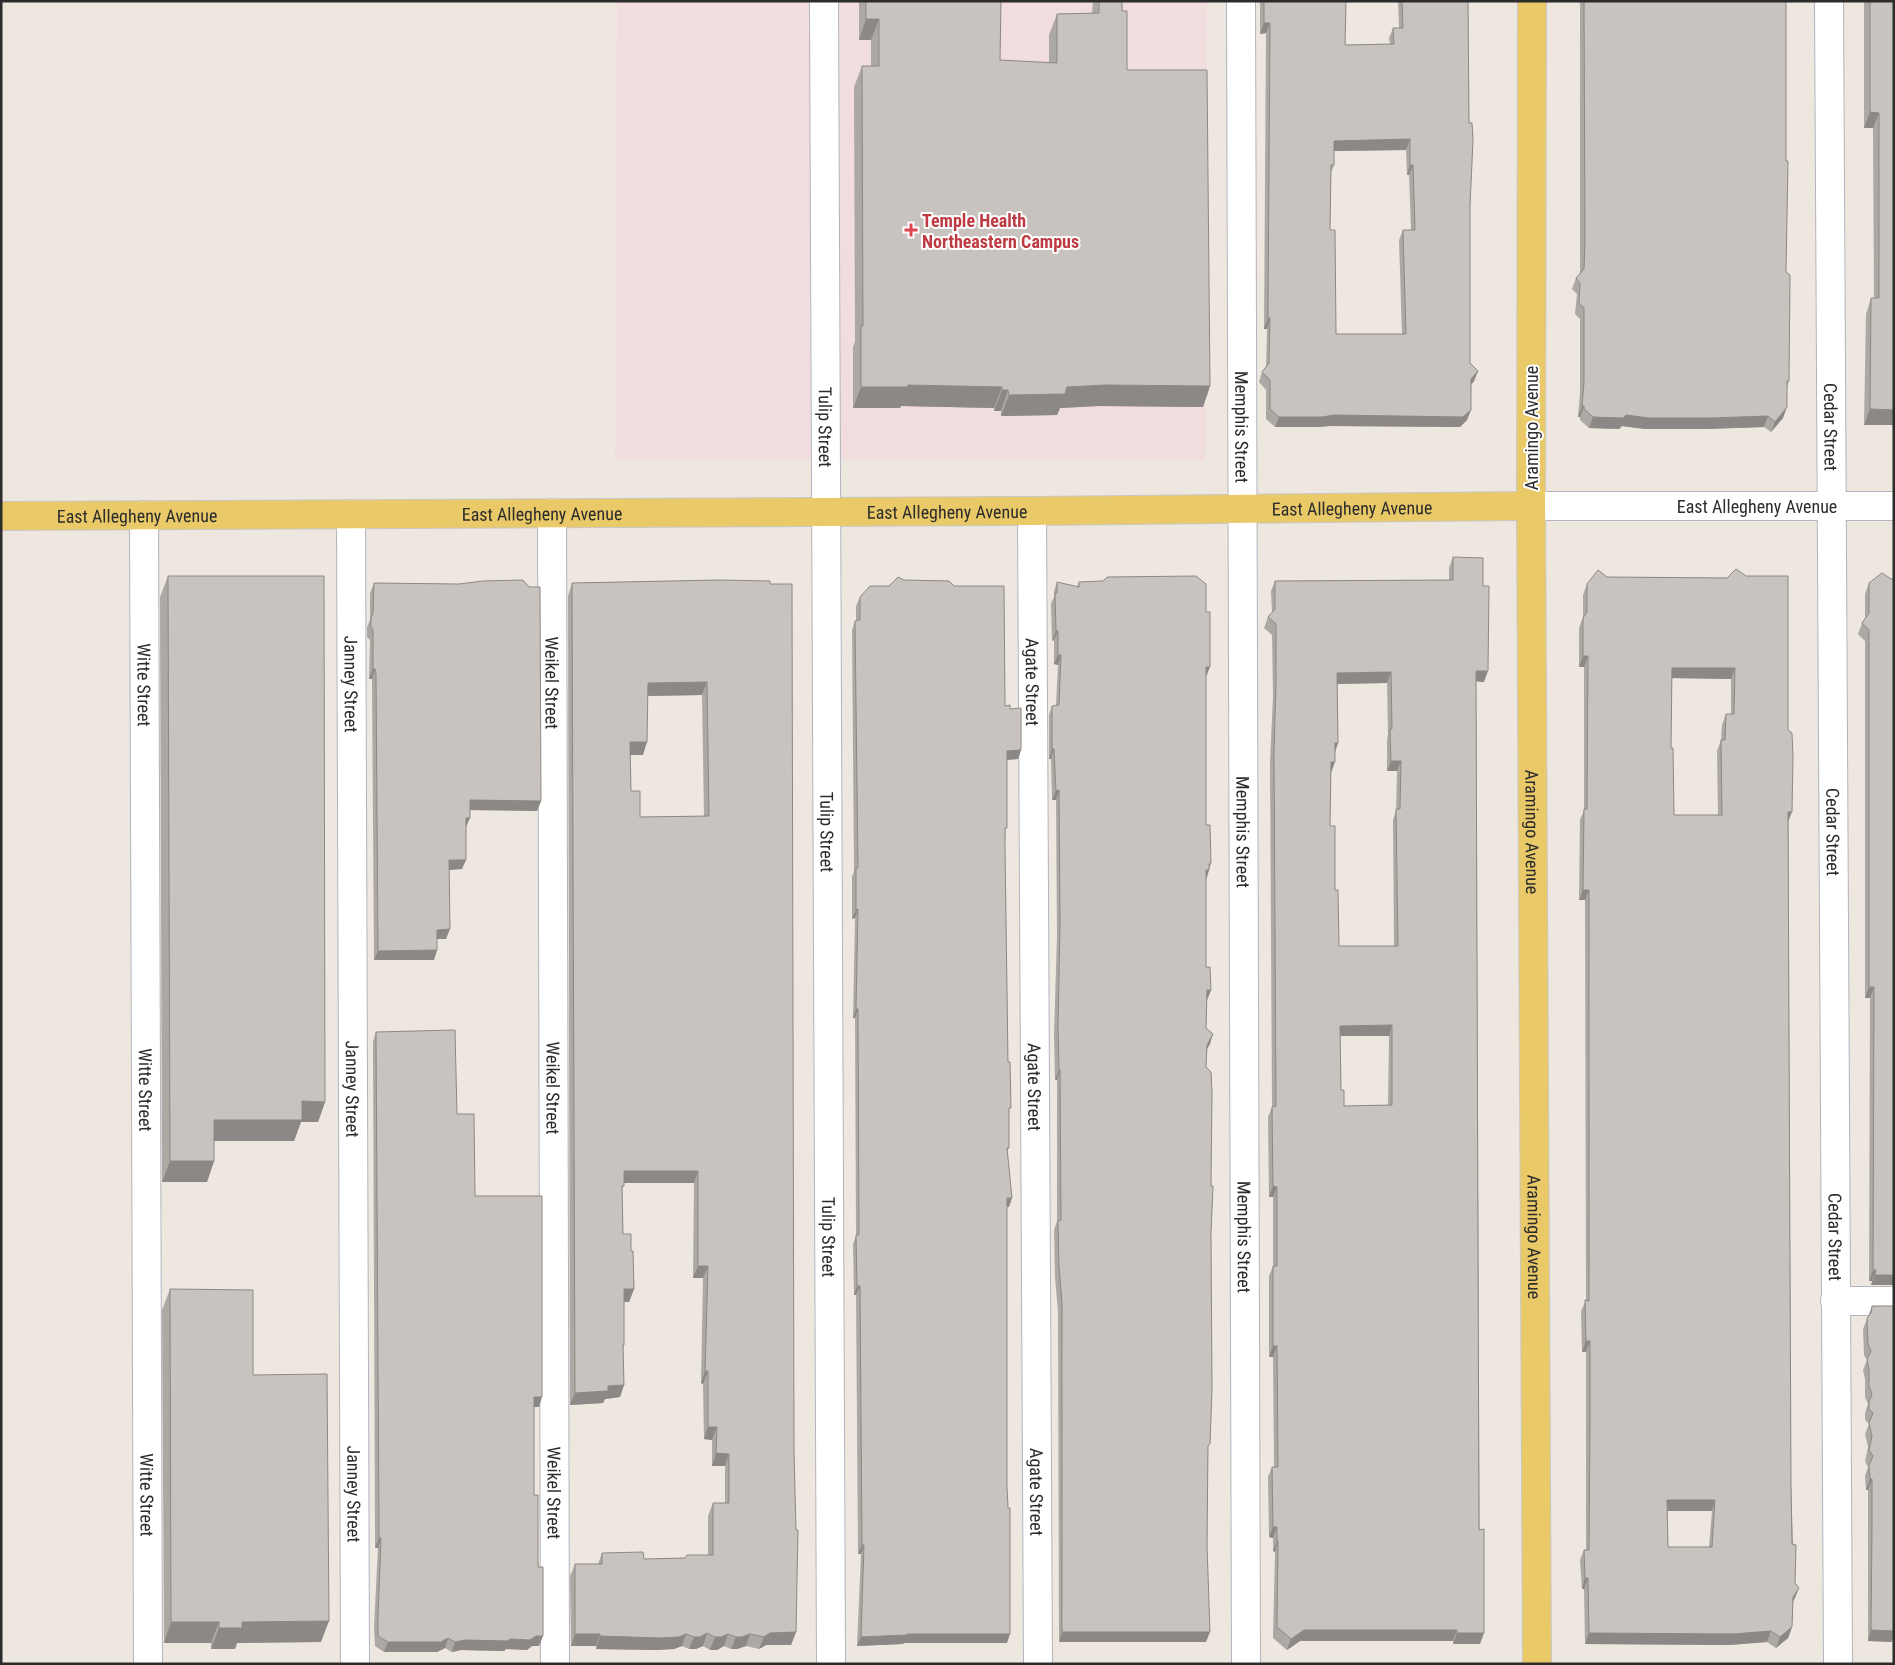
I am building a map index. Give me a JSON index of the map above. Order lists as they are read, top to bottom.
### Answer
{
  "streets": {
    "main road": ["Aramingo Avenue", "East Allegheny Avenue"],
    "street": [
      "Tulip Street",
      "Memphis Street",
      "Cedar Street",
      "Agate Street",
      "Weikel Street",
      "Witte Street",
      "Janney Street"
    ]
  },
  "crossings": [
    ["Tulip Street", "East Allegheny Avenue"],
    ["Memphis Street", "East Allegheny Avenue"],
    ["Aramingo Avenue", "East Allegheny Avenue"],
    ["Cedar Street", "East Allegheny Avenue"],
    ["East Allegheny Avenue", "Agate Street"],
    ["East Allegheny Avenue", "Weikel Street"],
    ["East Allegheny Avenue", "Witte Street"],
    ["East Allegheny Avenue", "Janney Street"]
  ],
  "places": {
    "health": ["Temple Health Northeastern Campus"]
  }
}
